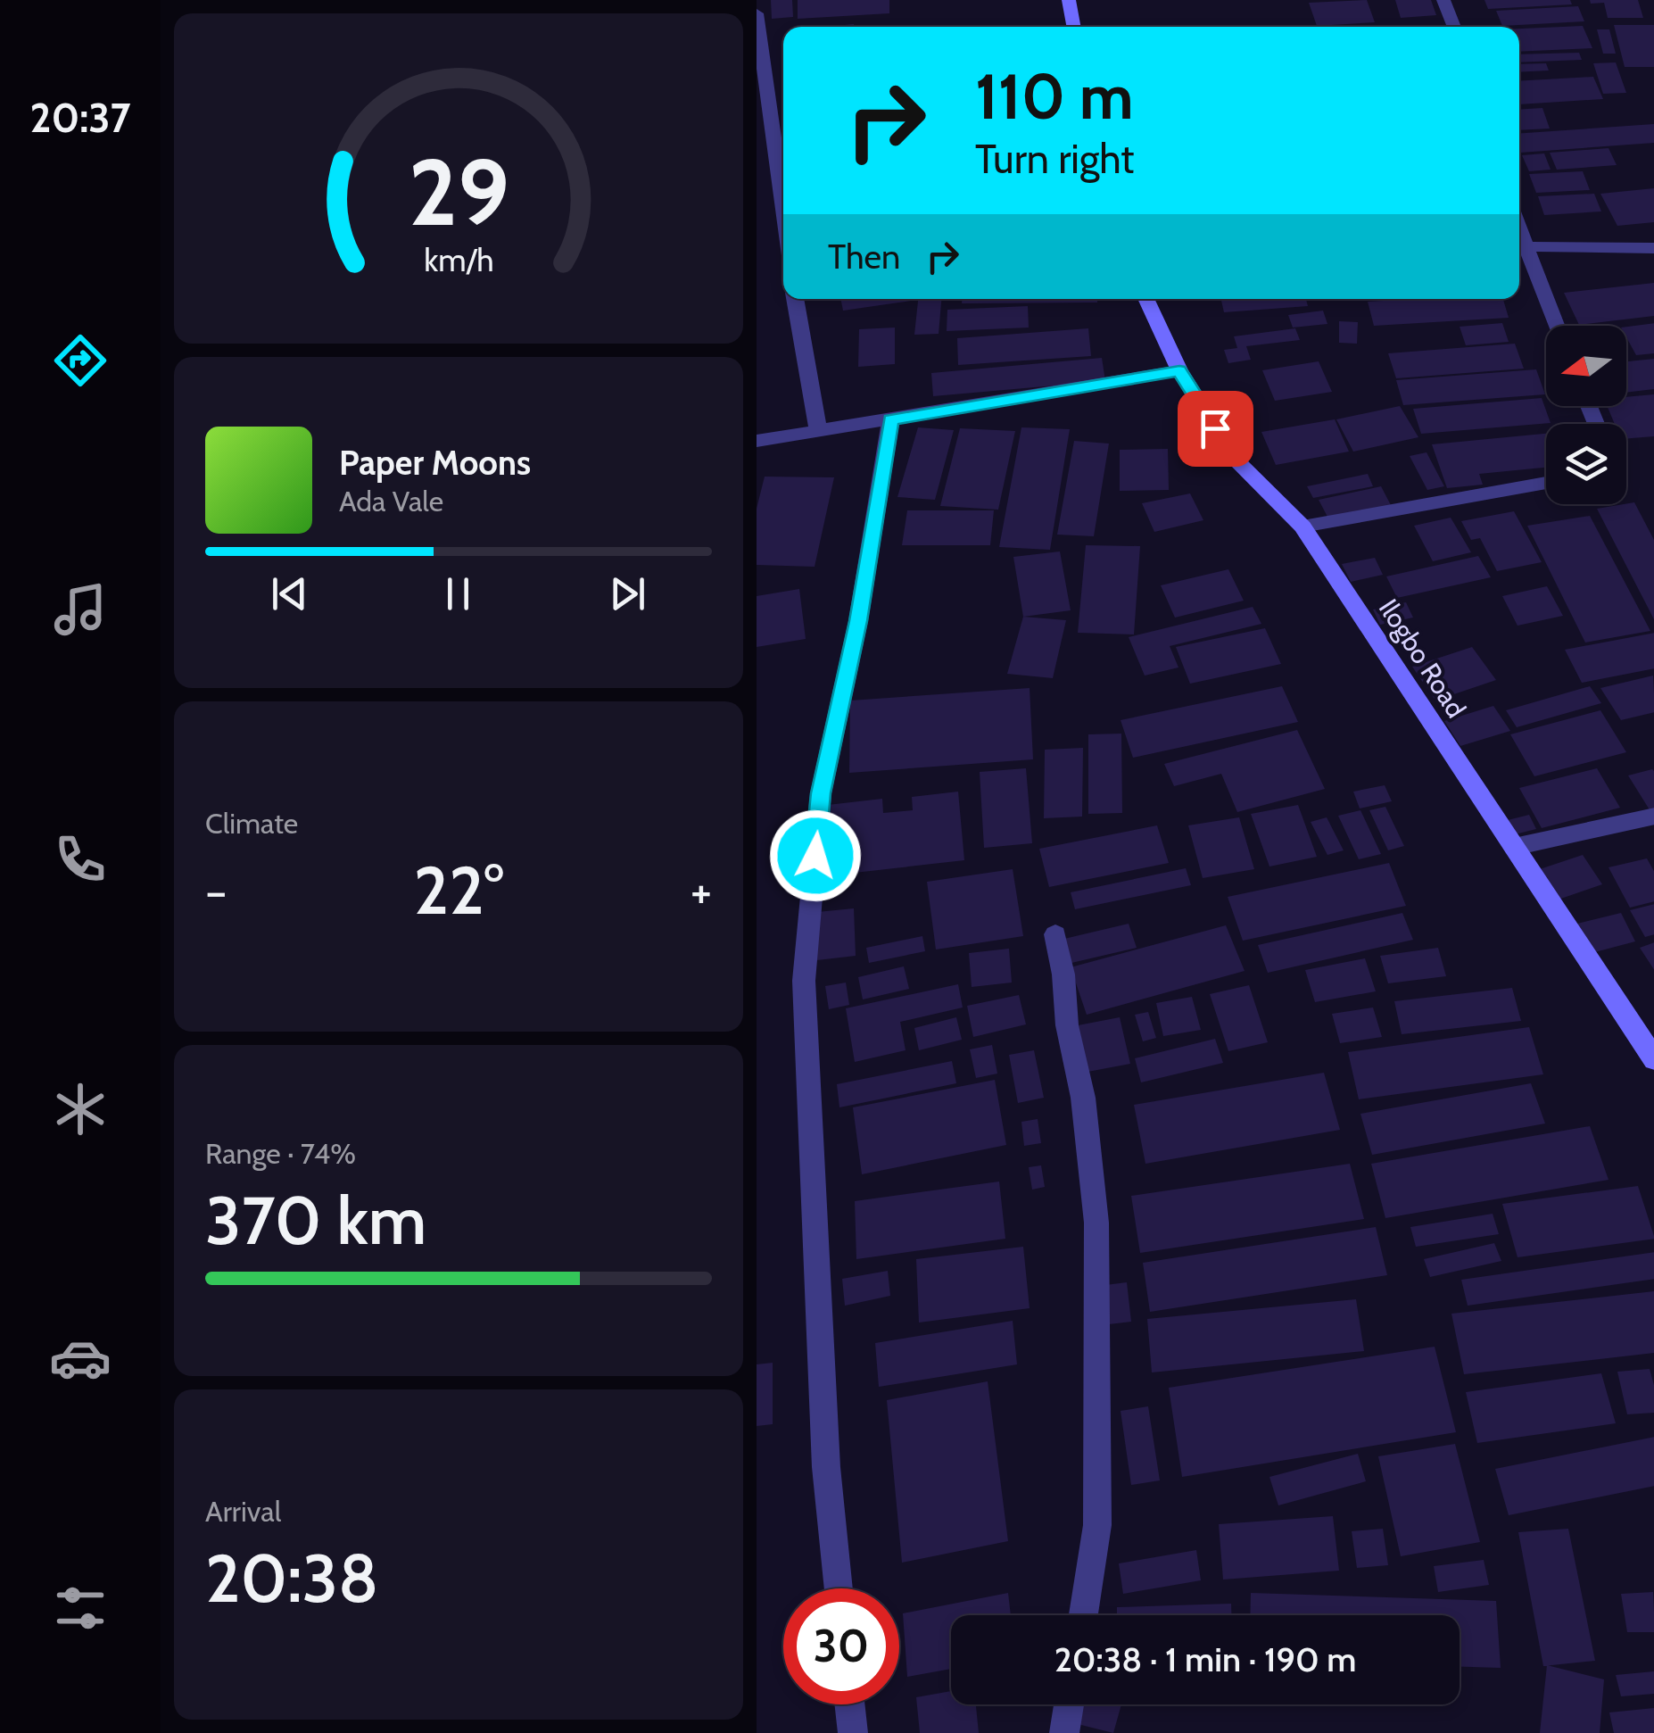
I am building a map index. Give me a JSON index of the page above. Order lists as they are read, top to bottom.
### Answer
{
  "streets": {
    "main road": ["Ilogbo Road"]
  },
  "north": "left",
  "page": {
    "tabs": "20:37",
    "turn": ["110 m", "Turn right"],
    "then": "Then",
    "song": ["Paper Moons", "Ada Vale"],
    "tile": [
      "Climate",
      ["Range · 74%", "370 km"],
      ["Arrival", "20:38"]
    ],
    "heat": ["−", "22°", "+"],
    "limit": "30",
    "trip": "20:38 · 1 min · 190 m",
    "gauge": ["29", "km/h"]
  }
}
